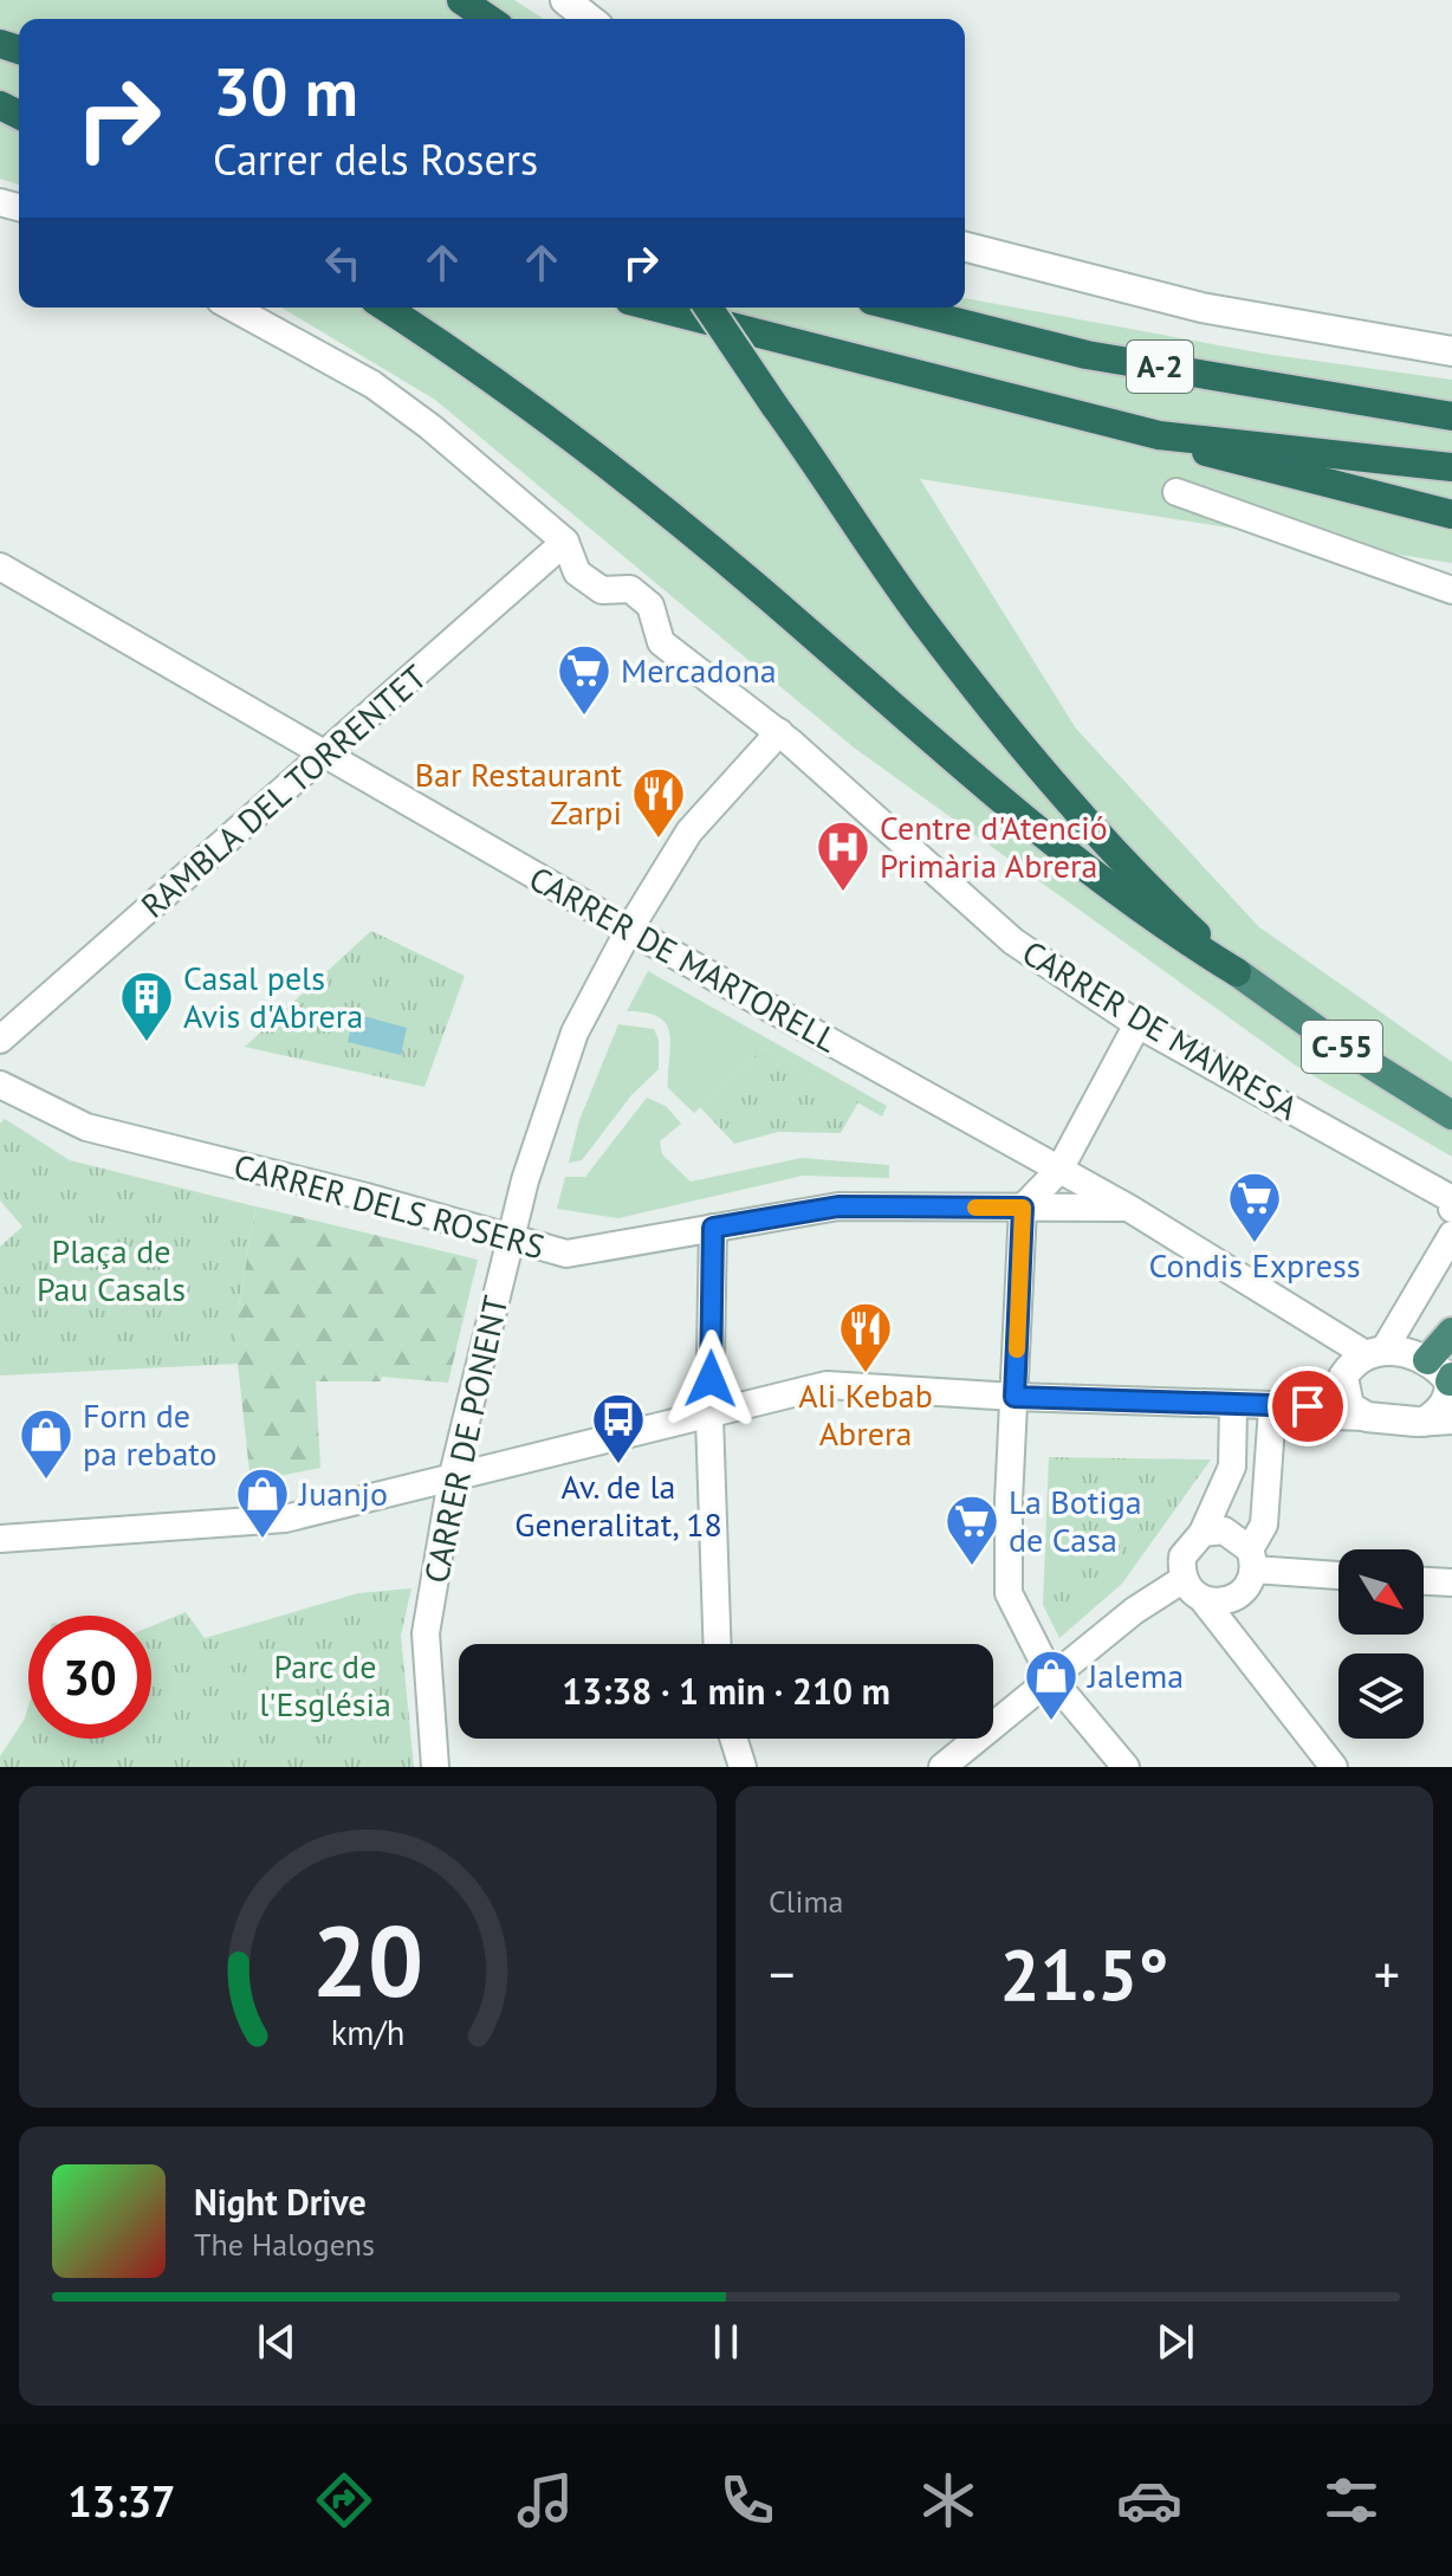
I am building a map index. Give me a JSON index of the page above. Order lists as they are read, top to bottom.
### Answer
{
  "streets": {
    "highway": ["A-2", "C-55"],
    "street": [
      "RAMBLA DEL TORRENTET",
      "CARRER DE MARTORELL",
      "CARRER DE MANRESA",
      "CARRER DELS ROSERS",
      "CARRER DE PONENT"
    ]
  },
  "crossings": [
    ["RAMBLA DEL TORRENTET", "CARRER DE MARTORELL"],
    ["RAMBLA DEL TORRENTET", "CARRER DE MANRESA"],
    ["CARRER DE MARTORELL", "CARRER DELS ROSERS"],
    ["CARRER DE MARTORELL", "CARRER DE PONENT"],
    ["CARRER DE MANRESA", "CARRER DE PONENT"],
    ["CARRER DELS ROSERS", "CARRER DE PONENT"]
  ],
  "parks": ["Plaça de Pau Casals", "Parc de l'Església"],
  "places": {
    "supermarket": ["Mercadona", "Condis Express", "La Botiga de Casa"],
    "restaurant": ["Bar Restaurant Zarpi", "Ali Kebab Abrera"],
    "hospital": ["Centre d'Atenció Primària Abrera"],
    "building": ["Casal pels Avis d'Abrera"],
    "bus stop": ["Av. de la Generalitat, 18"],
    "shop": ["Forn de pa rebato", "Juanjo", "Jalema"]
  },
  "north": "bottom right",
  "page": {
    "turn": ["30 m", "Carrer dels Rosers"],
    "limit": "30",
    "trip": "13:38 · 1 min · 210 m",
    "tile": "Clima",
    "heat": ["−", "21.5°", "+"],
    "song": ["Night Drive", "The Halogens"],
    "tabs": "13:37",
    "gauge": ["20", "km/h"]
  }
}
